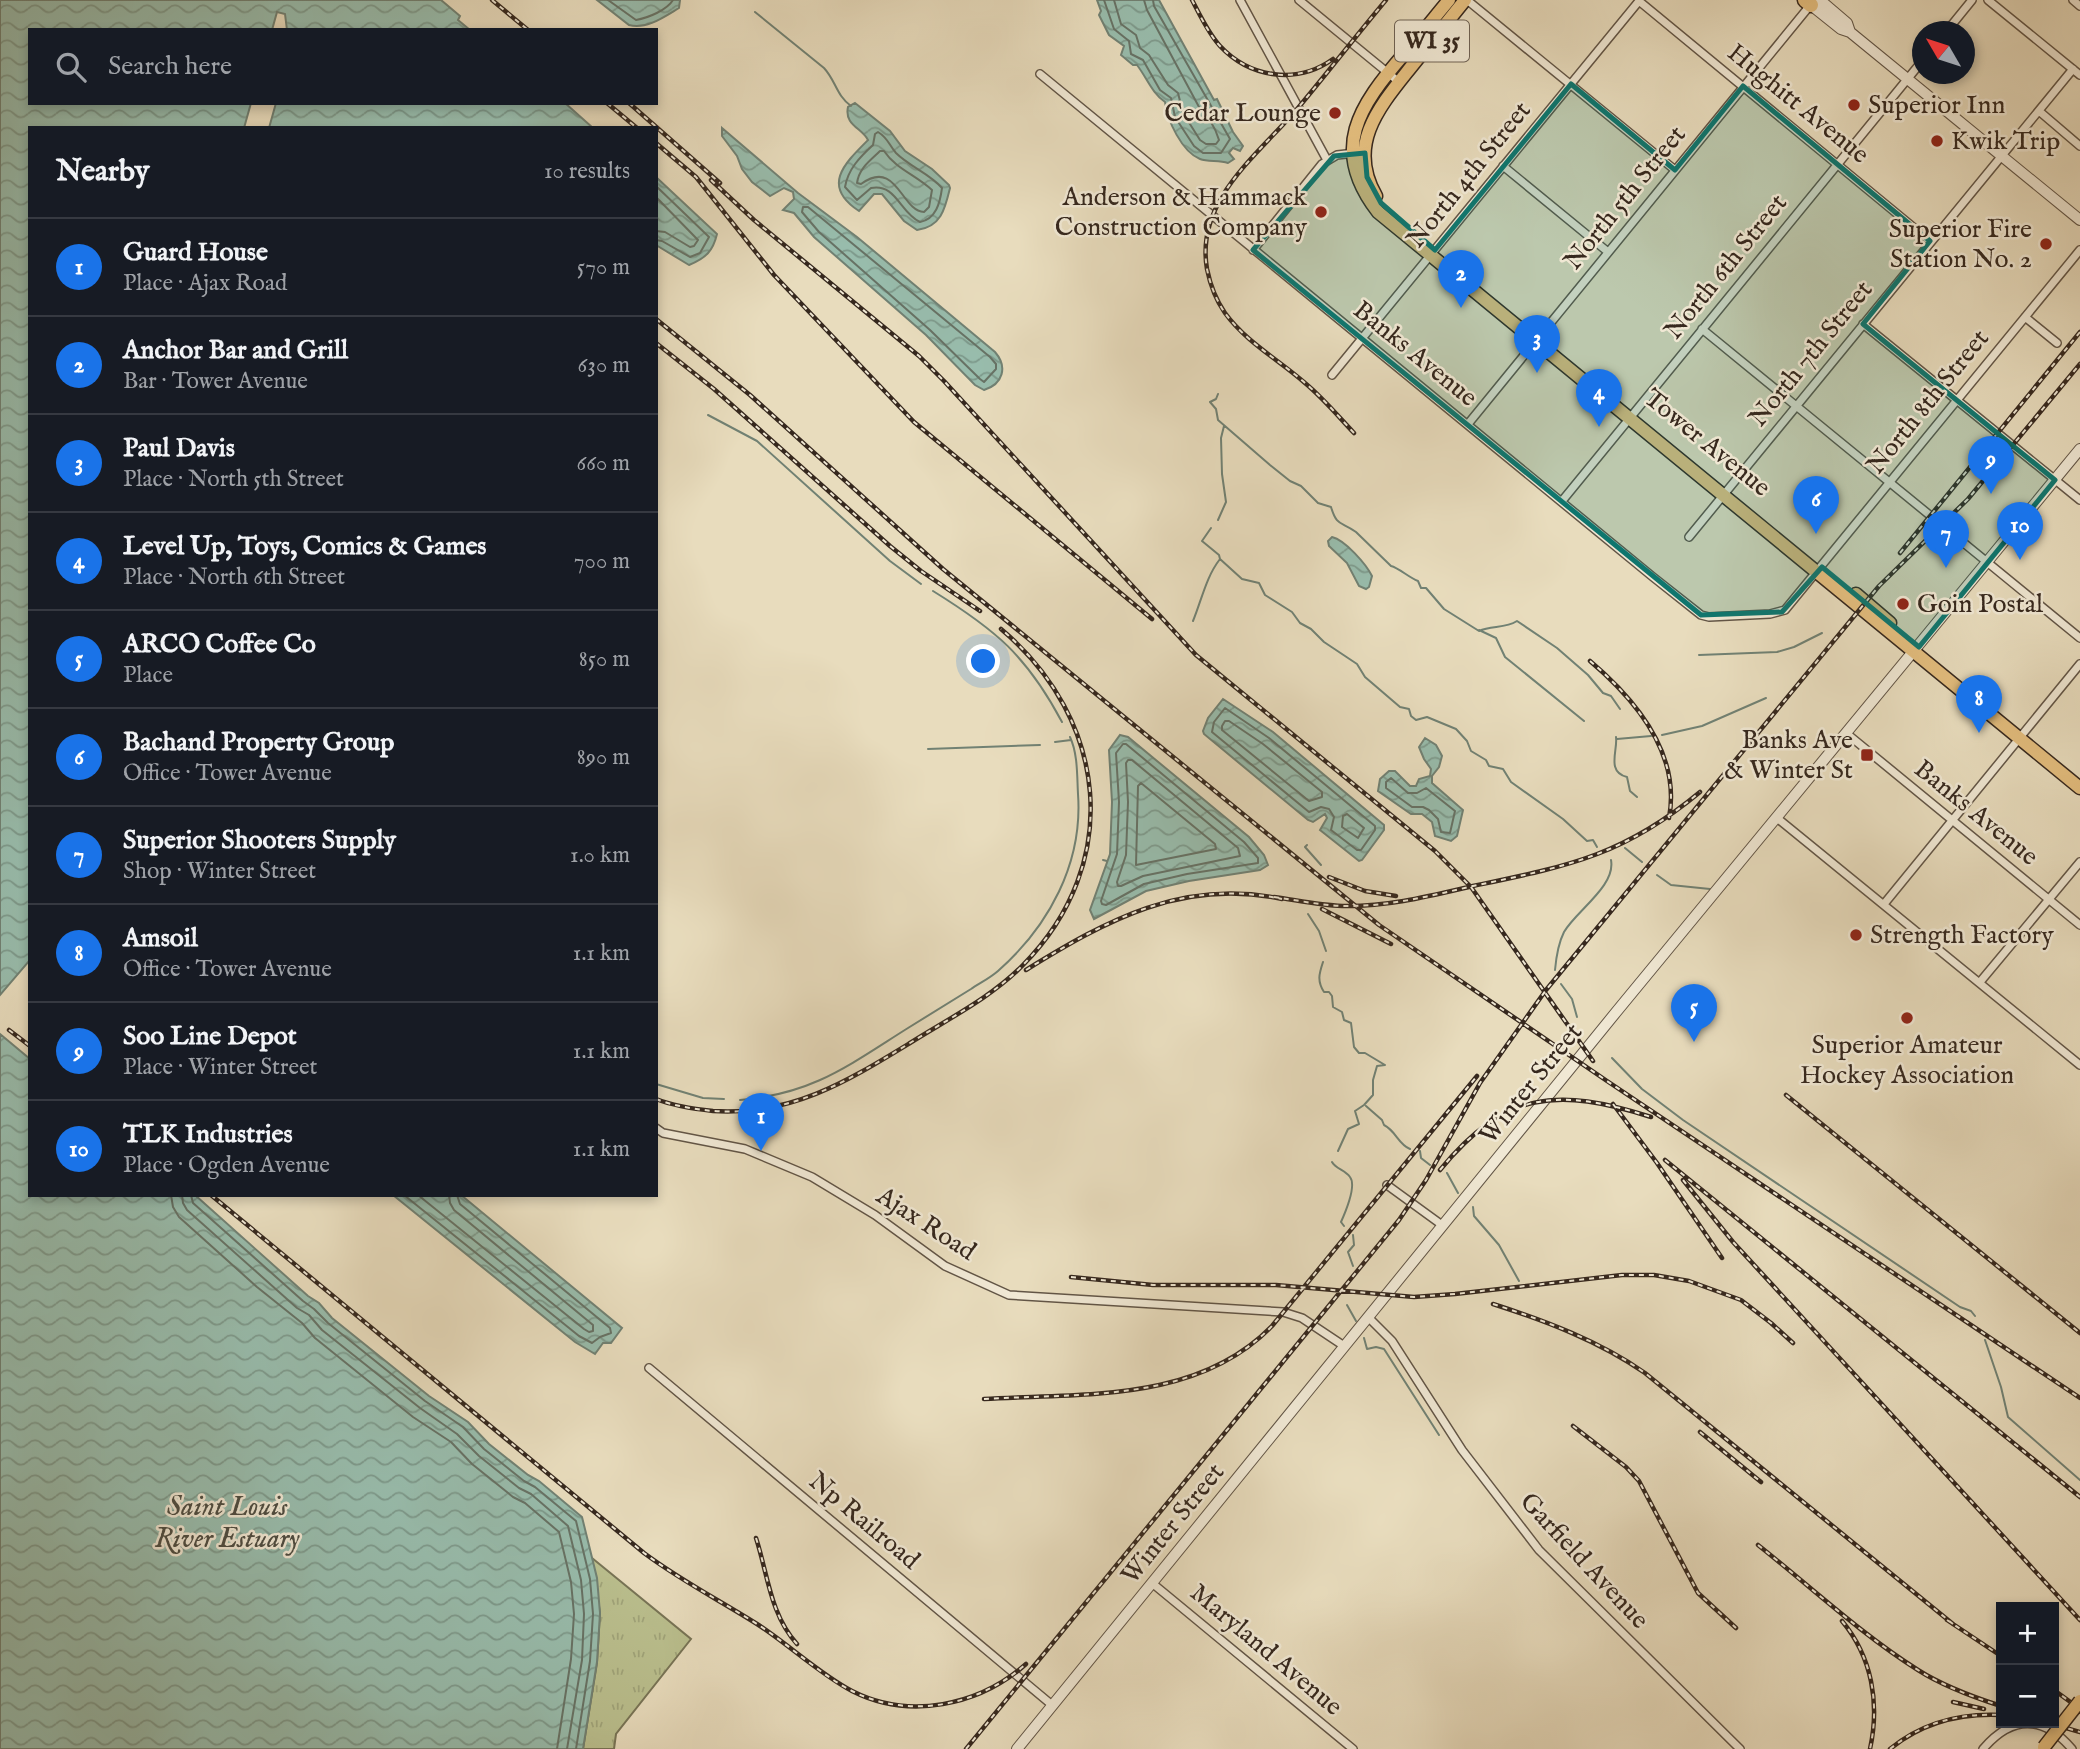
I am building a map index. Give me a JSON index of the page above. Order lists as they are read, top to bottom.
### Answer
{
  "streets": {
    "main road": ["WI 35", "Tower Avenue"],
    "street": [
      "Hughitt Avenue",
      "North 4th Street",
      "North 5th Street",
      "North 6th Street",
      "Banks Avenue",
      "North 7th Street",
      "North 8th Street",
      "Winter Street",
      "Ajax Road",
      "Np Railroad",
      "Garfield Avenue",
      "Maryland Avenue"
    ]
  },
  "crossings": [
    ["WI 35", "Tower Avenue"],
    ["Hughitt Avenue", "North 4th Street"],
    ["Hughitt Avenue", "North 5th Street"],
    ["Hughitt Avenue", "North 6th Street"],
    ["Hughitt Avenue", "North 7th Street"],
    ["North 4th Street", "Banks Avenue"],
    ["North 4th Street", "Tower Avenue"],
    ["North 5th Street", "Banks Avenue"],
    ["North 5th Street", "Tower Avenue"],
    ["North 6th Street", "Banks Avenue"],
    ["North 6th Street", "Tower Avenue"],
    ["Banks Avenue", "North 8th Street"],
    ["Banks Avenue", "Winter Street"],
    ["North 7th Street", "Tower Avenue"],
    ["North 8th Street", "Tower Avenue"],
    ["Tower Avenue", "Winter Street"],
    ["Winter Street", "Ajax Road"],
    ["Winter Street", "Np Railroad"],
    ["Winter Street", "Garfield Avenue"],
    ["Winter Street", "Maryland Avenue"]
  ],
  "water": ["Saint Louis River Estuary"],
  "places": {
    "other": [
      "Superior Inn",
      "Cedar Lounge",
      "Kwik Trip",
      "Anderson & Hammack Construction Company",
      "Superior Fire Station No. 2",
      "Goin Postal",
      "Strength Factory",
      "Superior Amateur Hockey Association"
    ],
    "transit": ["Banks Ave & Winter St"]
  },
  "north": "top left",
  "page": {
    "search": "Search here",
    "heading": ["Nearby", "10 results"],
    "list": [
      {
        "mark": "1",
        "name": "Guard House",
        "note": "Place · Ajax Road",
        "value": "570 m"
      },
      {
        "mark": "2",
        "name": "Anchor Bar and Grill",
        "note": "Bar · Tower Avenue",
        "value": "630 m"
      },
      {
        "mark": "3",
        "name": "Paul Davis",
        "note": "Place · North 5th Street",
        "value": "660 m"
      },
      {
        "mark": "4",
        "name": "Level Up, Toys, Comics & Games",
        "note": "Place · North 6th Street",
        "value": "700 m"
      },
      {
        "mark": "5",
        "name": "ARCO Coffee Co",
        "note": "Place",
        "value": "850 m"
      },
      {
        "mark": "6",
        "name": "Bachand Property Group",
        "note": "Office · Tower Avenue",
        "value": "890 m"
      },
      {
        "mark": "7",
        "name": "Superior Shooters Supply",
        "note": "Shop · Winter Street",
        "value": "1.0 km"
      },
      {
        "mark": "8",
        "name": "Amsoil",
        "note": "Office · Tower Avenue",
        "value": "1.1 km"
      },
      {
        "mark": "9",
        "name": "Soo Line Depot",
        "note": "Place · Winter Street",
        "value": "1.1 km"
      },
      {
        "mark": "10",
        "name": "TLK Industries",
        "note": "Place · Ogden Avenue",
        "value": "1.1 km"
      }
    ],
    "pins": [
      "2",
      "3",
      "4",
      "9",
      "6",
      "10",
      "7",
      "8",
      "5",
      "1"
    ],
    "map_buttons": ["+", "−"]
  }
}
